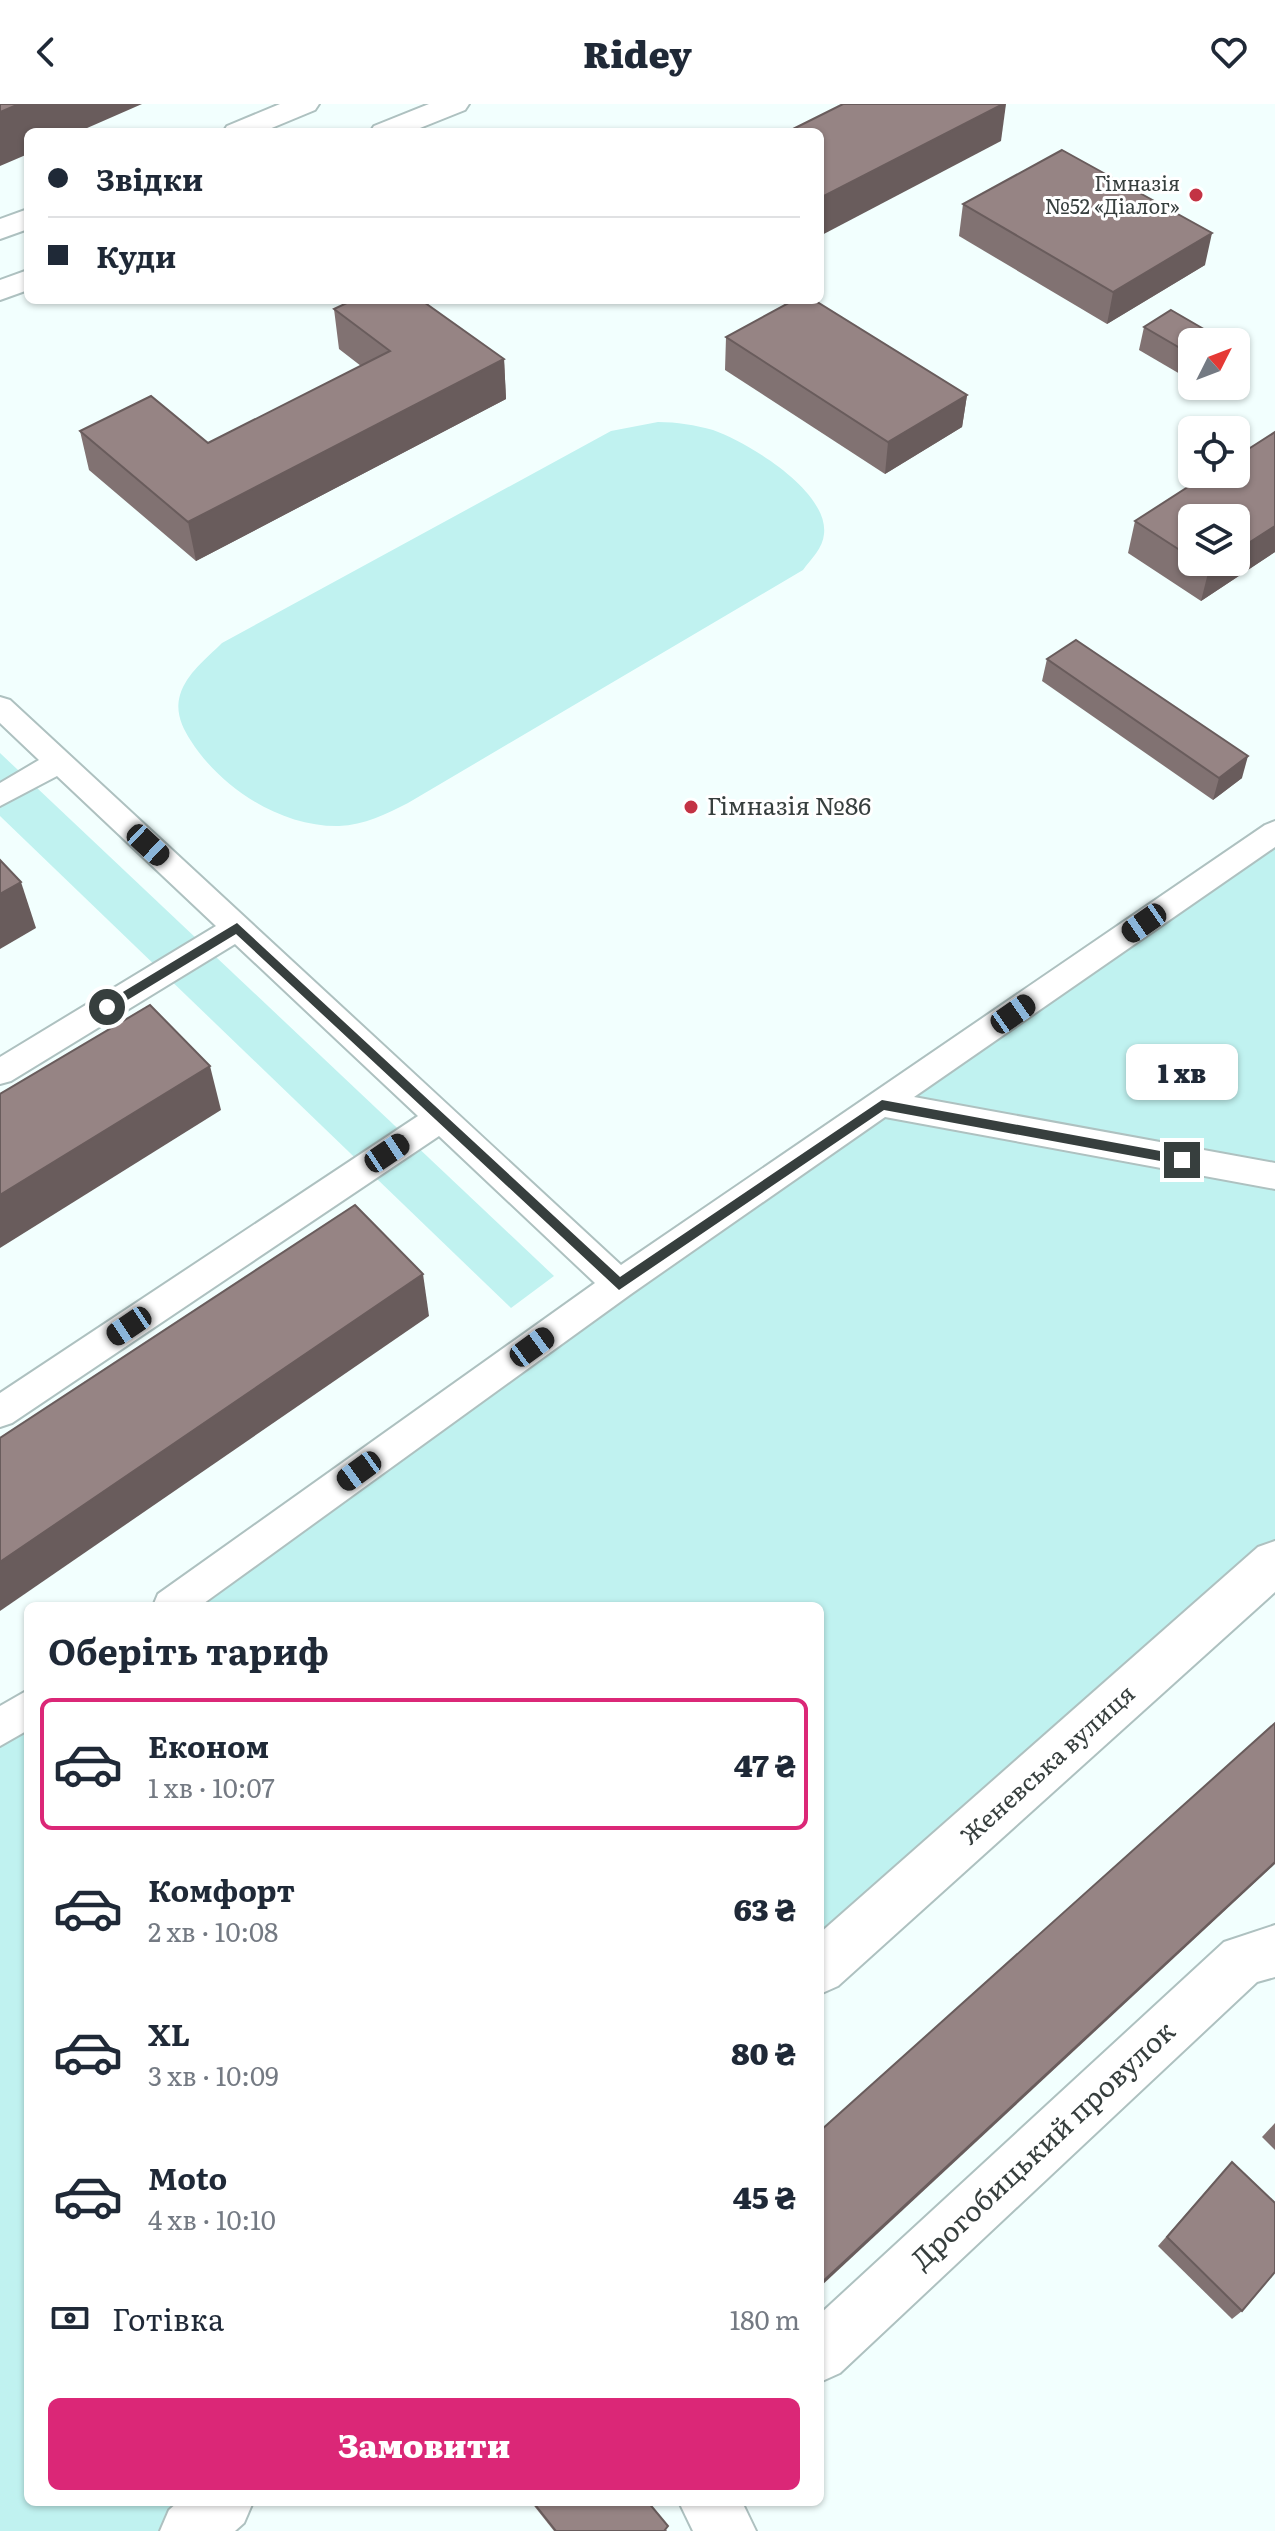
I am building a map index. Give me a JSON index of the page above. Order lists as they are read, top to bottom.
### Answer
{
  "streets": {
    "street": ["Женевська вулиця", "Дрогобицький провулок"]
  },
  "places": ["Гімназія №52 «Діалог»", "Гімназія №86"],
  "north": "top right",
  "page": {
    "header": "Ridey",
    "banner": ["Звідки", "Куди"],
    "bubble": "1 хв",
    "heading": "Оберіть тариф",
    "list": [
      {
        "name": "Економ",
        "note": "1 хв · 10:07",
        "value": "47 ₴"
      },
      {
        "name": "Комфорт",
        "note": "2 хв · 10:08",
        "value": "63 ₴"
      },
      {
        "name": "XL",
        "note": "3 хв · 10:09",
        "value": "80 ₴"
      },
      {
        "name": "Moto",
        "note": "4 хв · 10:10",
        "value": "45 ₴"
      }
    ],
    "pay": ["Готівка", "180 m"],
    "buttons": "Замовити"
  }
}
